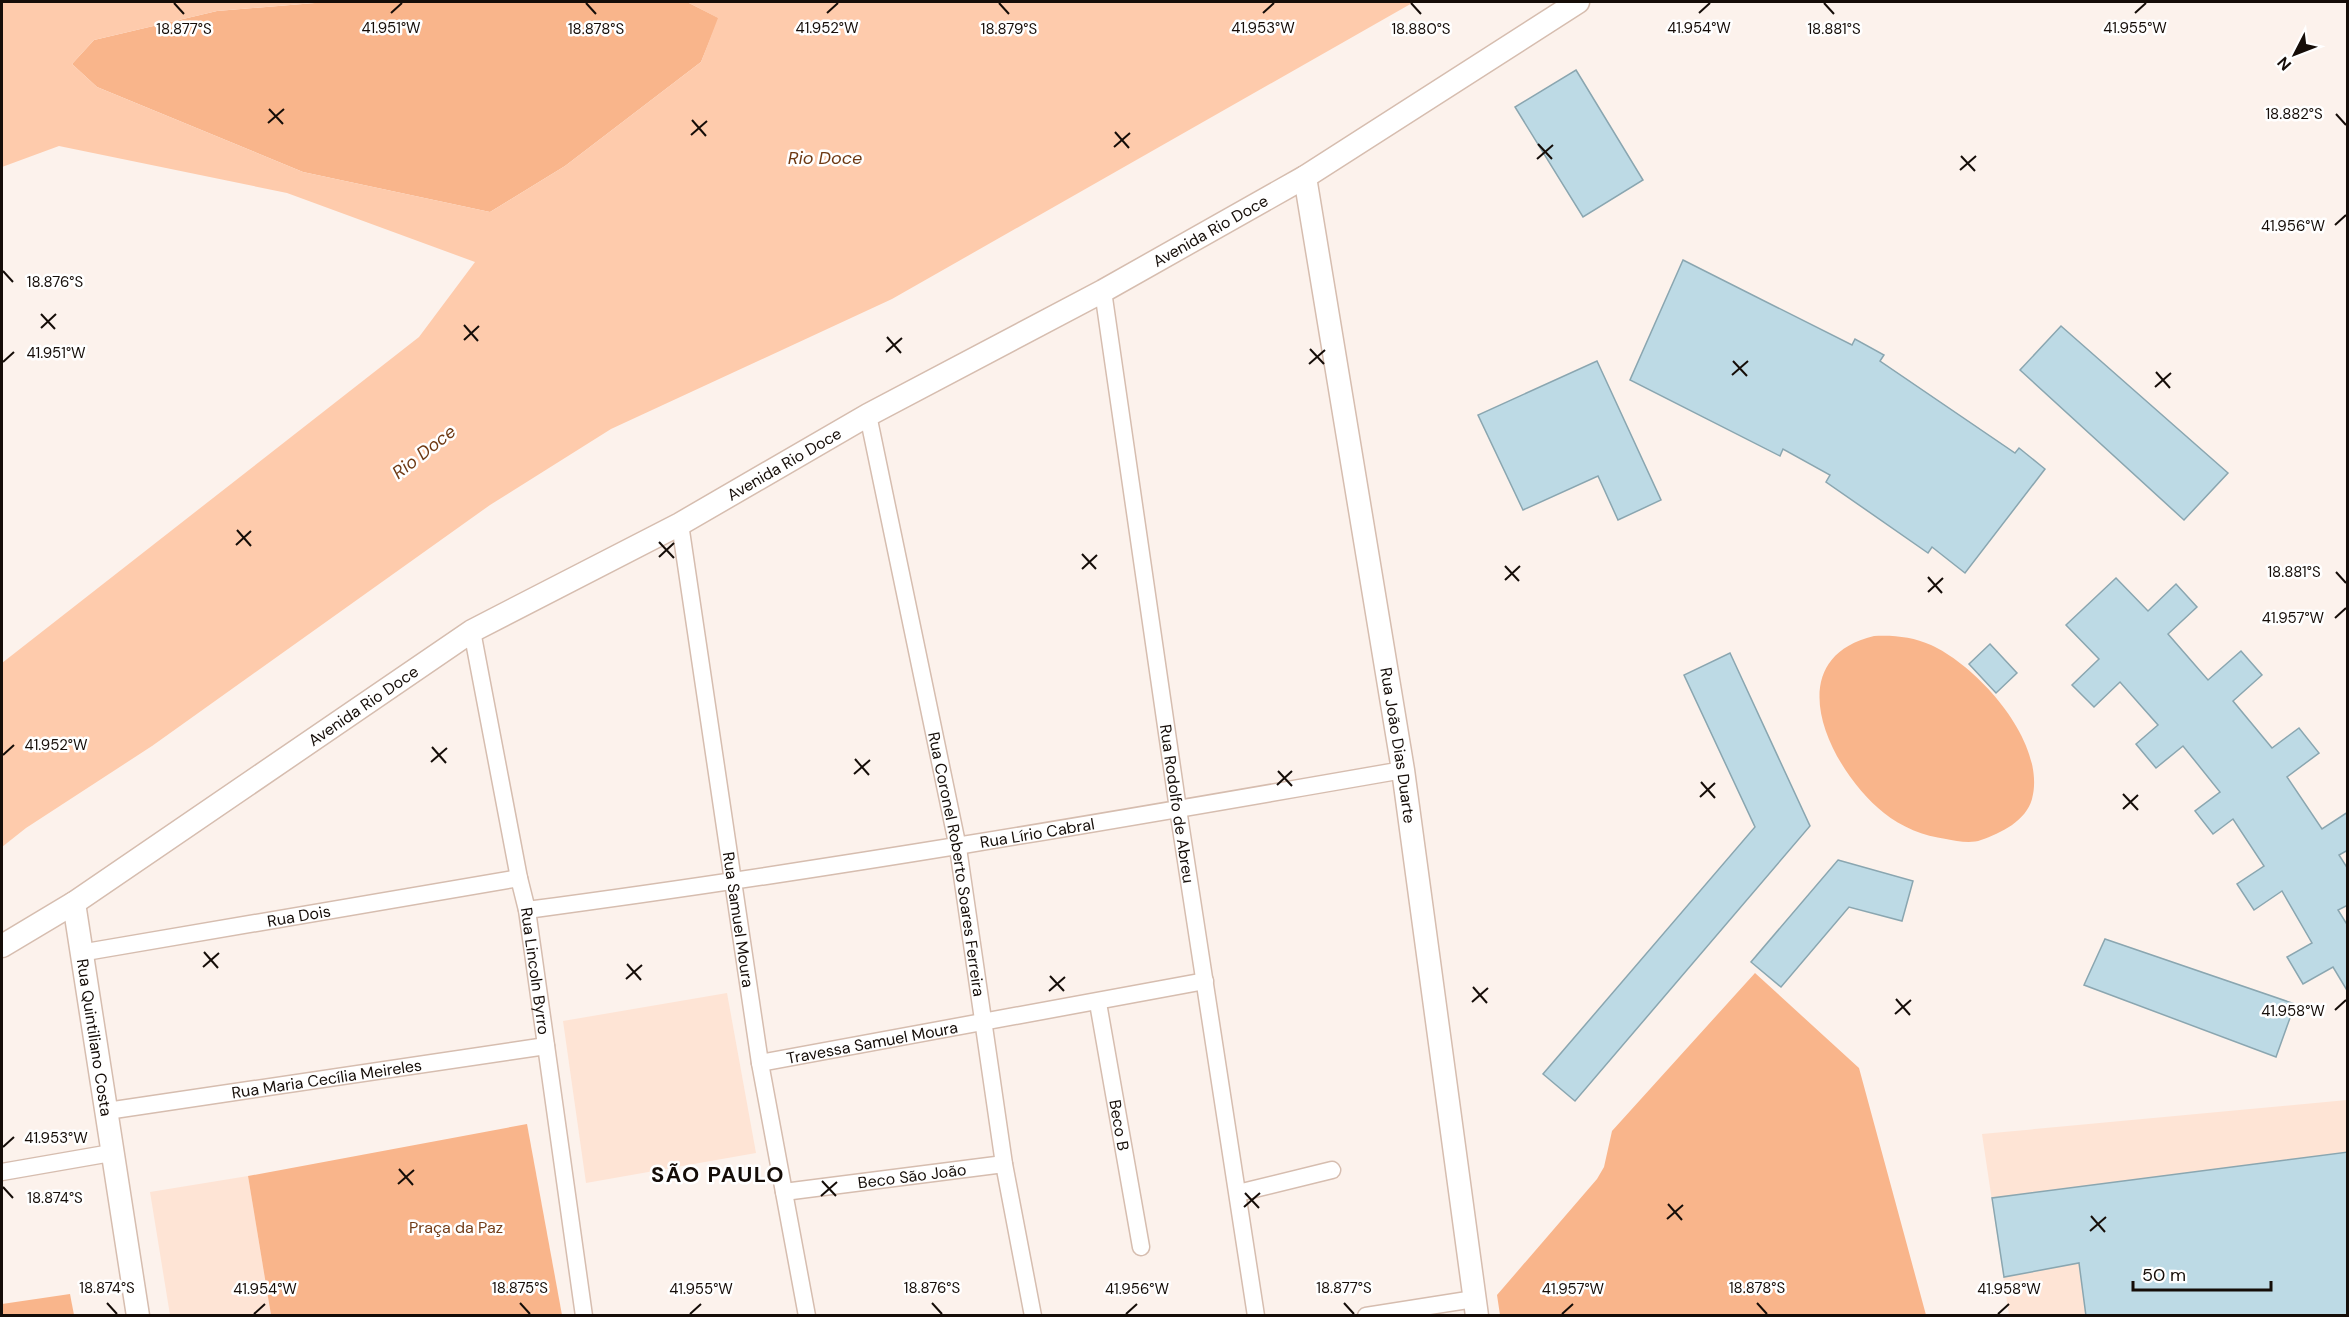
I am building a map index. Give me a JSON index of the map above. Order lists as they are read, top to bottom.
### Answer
{
  "streets": {
    "street": [
      "Avenida Rio Doce",
      "Rua João Dias Duarte",
      "Rua Rodolfo de Abreu",
      "Rua Lírio Cabral",
      "Rua Coronel Roberto Soares Ferreira",
      "Rua Dois",
      "Rua Samuel Moura",
      "Rua Lincoln Byrro",
      "Rua Quintiliano Costa",
      "Travessa Samuel Moura",
      "Rua Maria Cecília Meireles",
      "Beco B",
      "Beco São João"
    ]
  },
  "crossings": [
    ["Avenida Rio Doce", "Rua João Dias Duarte"],
    ["Avenida Rio Doce", "Rua Rodolfo de Abreu"],
    ["Avenida Rio Doce", "Rua Coronel Roberto Soares Ferreira"],
    ["Avenida Rio Doce", "Rua Samuel Moura"],
    ["Avenida Rio Doce", "Rua Lincoln Byrro"],
    ["Avenida Rio Doce", "Rua Quintiliano Costa"],
    ["Rua João Dias Duarte", "Rua Lírio Cabral"],
    ["Rua Rodolfo de Abreu", "Rua Lírio Cabral"],
    ["Rua Rodolfo de Abreu", "Travessa Samuel Moura"],
    ["Rua Lírio Cabral", "Rua Coronel Roberto Soares Ferreira"],
    ["Rua Lírio Cabral", "Rua Samuel Moura"],
    ["Rua Lírio Cabral", "Rua Lincoln Byrro"],
    ["Rua Coronel Roberto Soares Ferreira", "Travessa Samuel Moura"],
    ["Rua Coronel Roberto Soares Ferreira", "Beco São João"],
    ["Rua Dois", "Rua Lincoln Byrro"],
    ["Rua Dois", "Rua Quintiliano Costa"],
    ["Rua Samuel Moura", "Travessa Samuel Moura"],
    ["Rua Samuel Moura", "Beco São João"],
    ["Rua Lincoln Byrro", "Rua Maria Cecília Meireles"],
    ["Rua Quintiliano Costa", "Rua Maria Cecília Meireles"],
    ["Travessa Samuel Moura", "Beco B"]
  ],
  "districts": ["SÃO PAULO"],
  "water": ["Rio Doce"],
  "parks": ["Praça da Paz"],
  "scale_bar": "50 m",
  "north": "bottom left",
  "coordinates": [
    "41.951°W",
    "41.953°W",
    "41.954°W",
    "41.955°W",
    "41.952°W",
    "18.877°S",
    "18.878°S",
    "18.879°S",
    "18.880°S",
    "18.881°S",
    "18.882°S",
    "41.956°W",
    "18.876°S",
    "41.957°W",
    "41.958°W",
    "18.874°S",
    "18.875°S"
  ]
}
